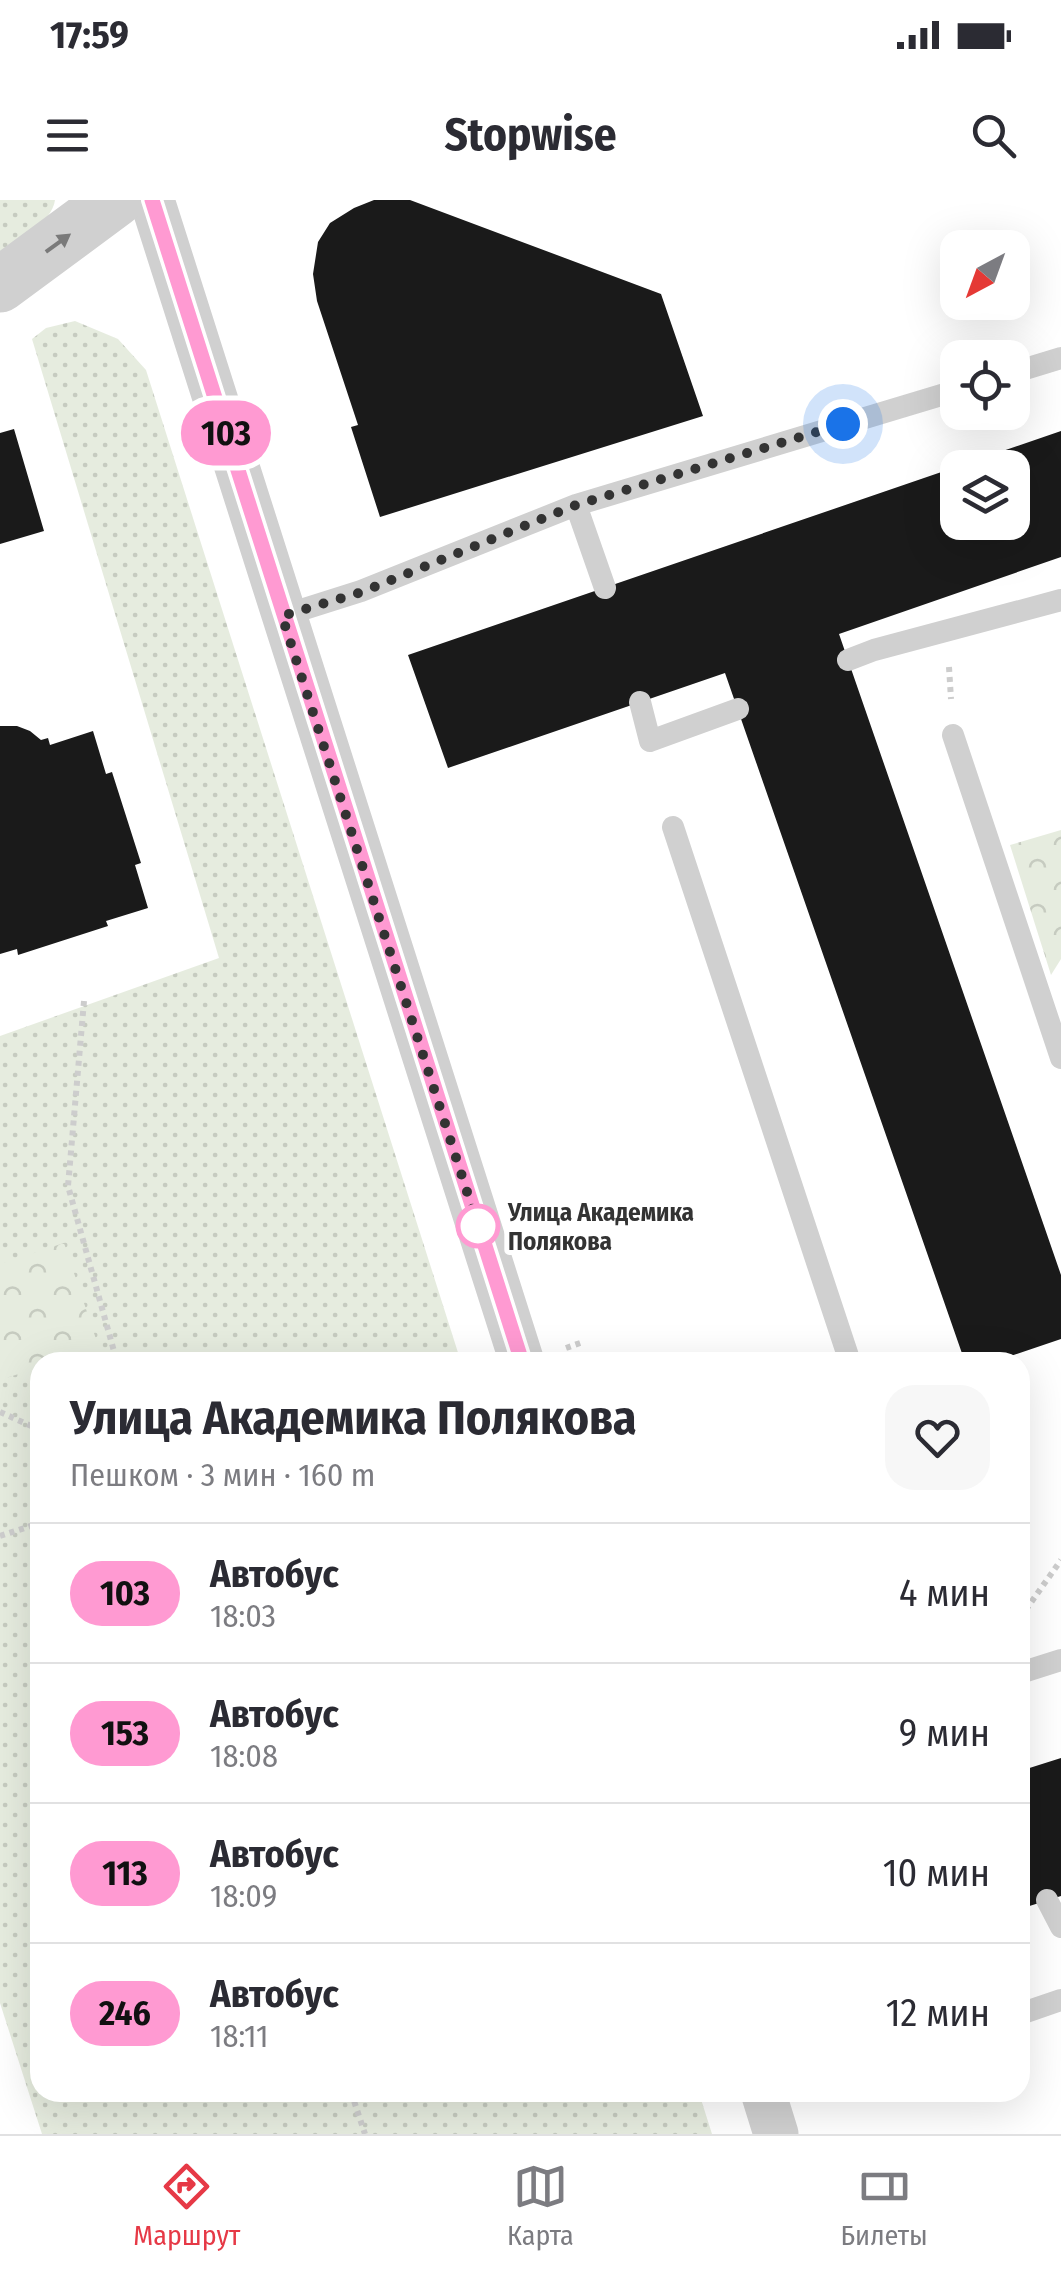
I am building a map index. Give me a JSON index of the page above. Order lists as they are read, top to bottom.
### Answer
{
  "places": ["Улица Академика Полякова"],
  "lines": ["bus line 103"],
  "north": "bottom left",
  "page": {
    "status": "17:59",
    "header": "Stopwise",
    "on_map": "103",
    "heading": ["Улица Академика Полякова", "Пешком · 3 мин · 160 m"],
    "list": [
      {
        "mark": "103",
        "name": "Автобус",
        "note": "18:03",
        "value": "4 мин"
      },
      {
        "mark": "153",
        "name": "Автобус",
        "note": "18:08",
        "value": "9 мин"
      },
      {
        "mark": "113",
        "name": "Автобус",
        "note": "18:09",
        "value": "10 мин"
      },
      {
        "mark": "246",
        "name": "Автобус",
        "note": "18:11",
        "value": "12 мин"
      }
    ],
    "tabs": ["Маршрут", "Карта", "Билеты"]
  }
}
